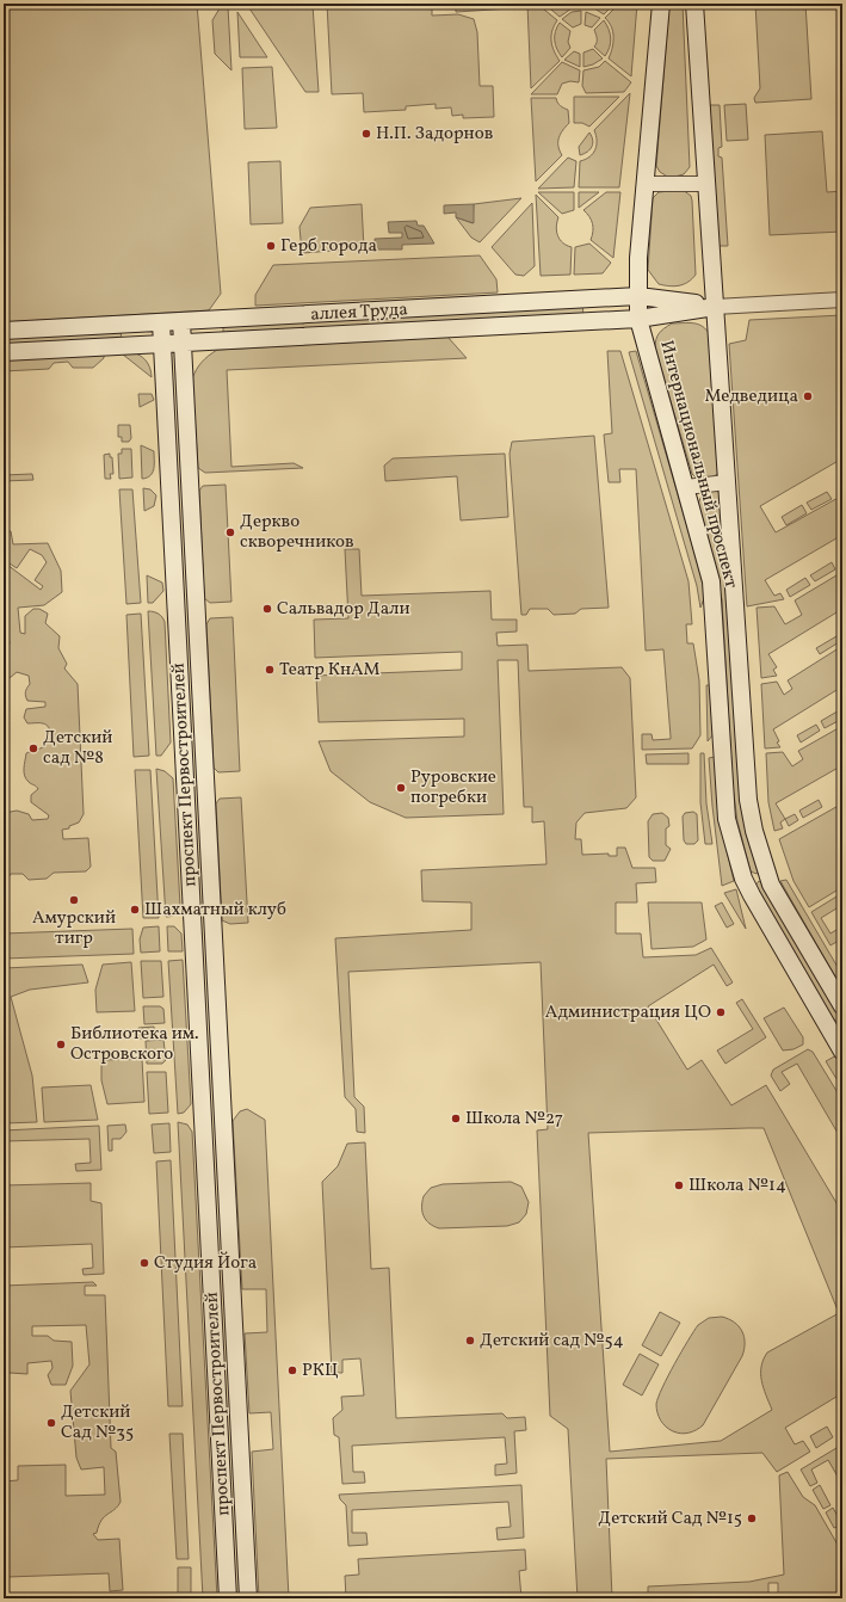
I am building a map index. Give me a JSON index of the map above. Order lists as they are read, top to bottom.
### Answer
{
  "streets": {
    "main road": ["аллея Труда", "Интернациональный проспект", "проспект Первостроителей"]
  },
  "crossings": [
    ["аллея Труда", "Интернациональный проспект"],
    ["аллея Труда", "проспект Первостроителей"]
  ],
  "places": [
    "Н.П. Задорнов",
    "Герб города",
    "Медведица",
    "Деркво скворечников",
    "Сальвадор Дали",
    "Театр КнАМ",
    "Детский сад №8",
    "Руровские погребки",
    "Амурский тигр",
    "Шахматный клуб",
    "Администрация ЦО",
    "Библиотека им. Островского",
    "Школа №27",
    "Школа №14",
    "Студия Йога",
    "Детский сад №54",
    "РКЦ",
    "Детский Сад №35",
    "Детский Сад №15"
  ]
}
